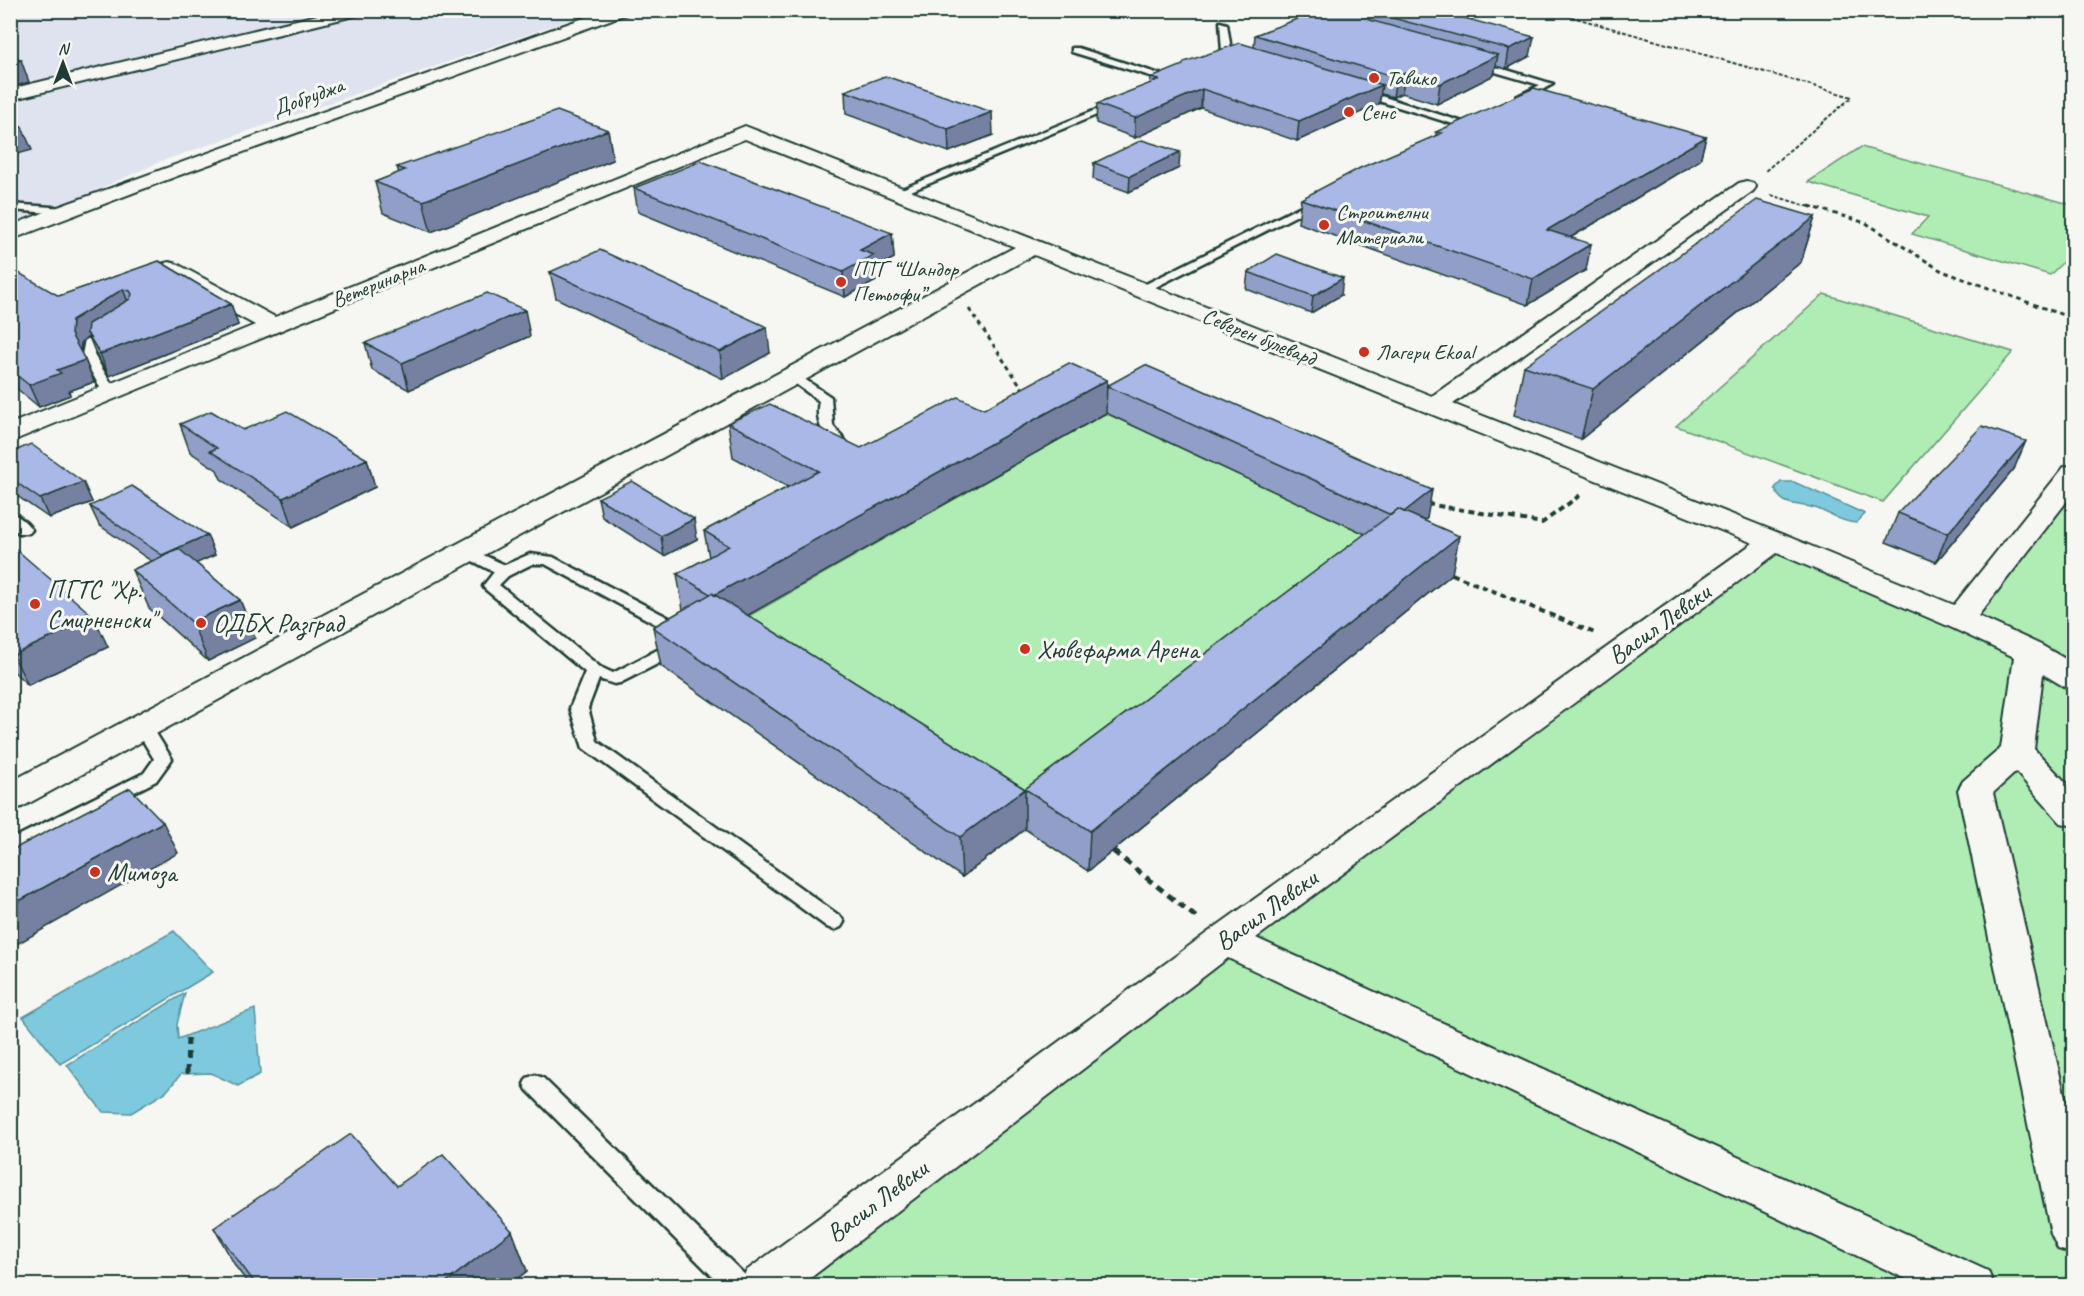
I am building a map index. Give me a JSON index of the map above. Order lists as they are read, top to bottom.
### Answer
{
  "streets": {
    "street": [
      "Добруджа",
      "Ветеринарна",
      "Северен булевард",
      "Васил Левски"
    ]
  },
  "crossings": [
    ["Ветеринарна", "Северен булевард"],
    ["Северен булевард", "Васил Левски"]
  ],
  "places": [
    "Тавико",
    "Сенс",
    "Строителни Материали",
    "ПТГ “Шандор Петьофи”",
    "Лагери Ekoal",
    "ПГТС \"Хр. Смирненски\"",
    "ОДБХ Разград",
    "Хювефарма Арена",
    "Мимоза"
  ],
  "north": "top"
}
